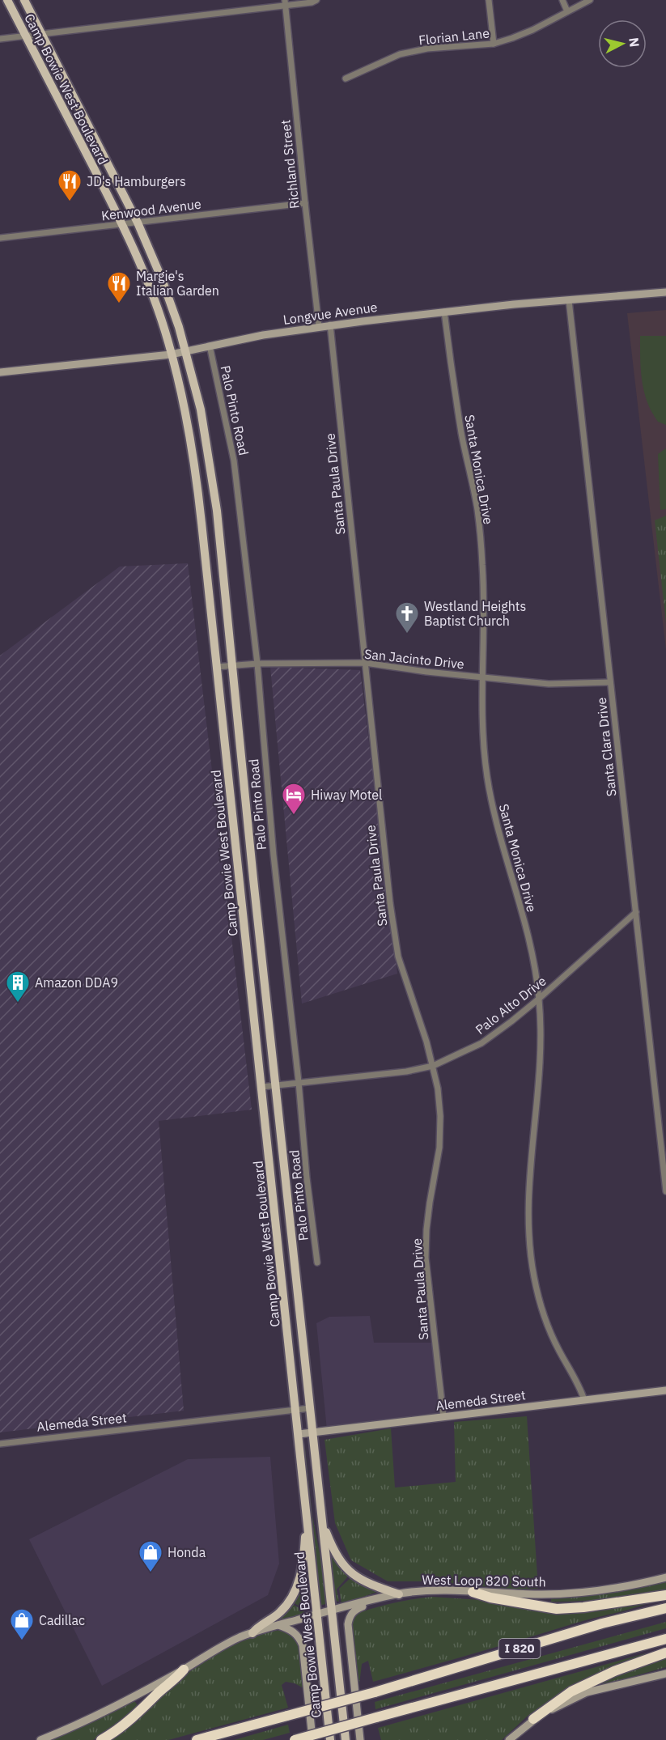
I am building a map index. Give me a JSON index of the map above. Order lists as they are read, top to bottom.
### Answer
{
  "streets": {
    "highway": ["I 820"],
    "main road": [
      "Camp Bowie West Boulevard",
      "Longvue Avenue",
      "Alemeda Street",
      "West Loop 820 South"
    ],
    "street": [
      "Florian Lane",
      "Richland Street",
      "Kenwood Avenue",
      "Palo Pinto Road",
      "Santa Monica Drive",
      "Santa Paula Drive",
      "San Jacinto Drive",
      "Santa Clara Drive",
      "Palo Alto Drive"
    ]
  },
  "crossings": [
    ["Camp Bowie West Boulevard", "Kenwood Avenue"],
    ["Camp Bowie West Boulevard", "Longvue Avenue"],
    ["Camp Bowie West Boulevard", "San Jacinto Drive"],
    ["Camp Bowie West Boulevard", "Palo Alto Drive"],
    ["Camp Bowie West Boulevard", "Alemeda Street"],
    ["Camp Bowie West Boulevard", "West Loop 820 South"],
    ["Richland Street", "Kenwood Avenue"],
    ["Richland Street", "Longvue Avenue"],
    ["Longvue Avenue", "Palo Pinto Road"],
    ["Longvue Avenue", "Santa Monica Drive"],
    ["Longvue Avenue", "Santa Paula Drive"],
    ["Longvue Avenue", "Santa Clara Drive"],
    ["Palo Pinto Road", "San Jacinto Drive"],
    ["Palo Pinto Road", "Palo Alto Drive"],
    ["Santa Monica Drive", "San Jacinto Drive"],
    ["Santa Monica Drive", "Palo Alto Drive"],
    ["Santa Monica Drive", "Alemeda Street"],
    ["Santa Paula Drive", "San Jacinto Drive"],
    ["Santa Paula Drive", "Palo Alto Drive"],
    ["Santa Paula Drive", "Alemeda Street"],
    ["San Jacinto Drive", "Santa Clara Drive"],
    ["Santa Clara Drive", "Palo Alto Drive"]
  ],
  "places": {
    "restaurant": ["JD's Hamburgers", "Margie's Italian Garden"],
    "church": ["Westland Heights Baptist Church"],
    "hotel": ["Hiway Motel"],
    "building": ["Amazon DDA9"],
    "shop": ["Honda", "Cadillac"]
  },
  "north": "right"
}
